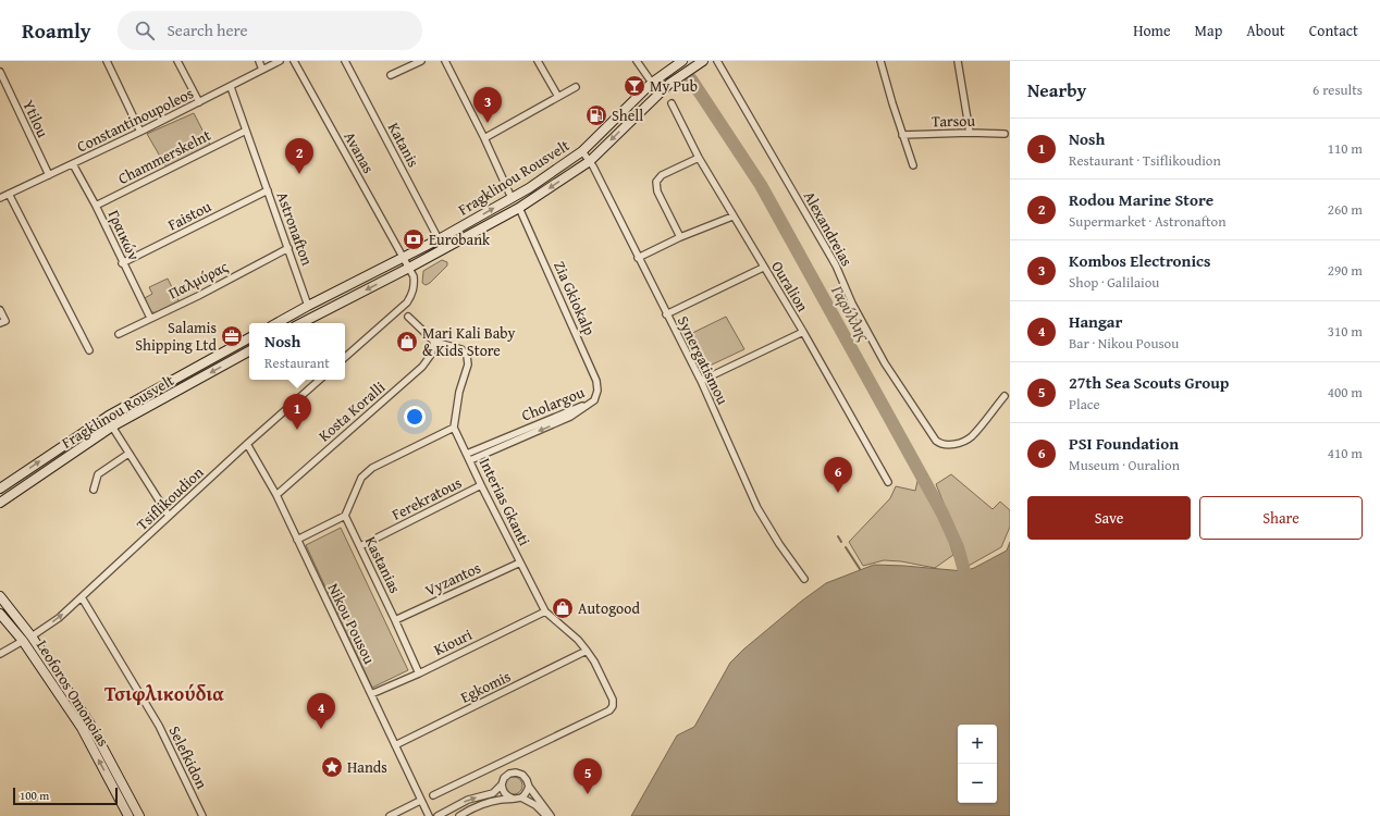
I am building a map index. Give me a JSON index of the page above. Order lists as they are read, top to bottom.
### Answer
{
  "streets": {
    "main road": ["Fragklinou Rousvelt", "Leoforos Omonoias"],
    "street": [
      "Ytilou",
      "Constantinoupoleos",
      "Tarsou",
      "Katanis",
      "Avanas",
      "Chammerskelnt",
      "Faistou",
      "Astronafton",
      "Alexandreias",
      "Γραικών",
      "Παλμύρας",
      "Ouralion",
      "Zia Gkiokalp",
      "Synergatismou",
      "Cholargou",
      "Kosta Koralli",
      "Tsiflikoudion",
      "Ferekratous",
      "Interias Gkanti",
      "Kastanias",
      "Vyzantos",
      "Nikou Pousou",
      "Kiouri",
      "Egkomis",
      "Selefkidon"
    ]
  },
  "crossings": [
    ["Ytilou", "Constantinoupoleos"],
    ["Constantinoupoleos", "Astronafton"],
    ["Constantinoupoleos", "Γραικών"],
    ["Katanis", "Fragklinou Rousvelt"],
    ["Avanas", "Fragklinou Rousvelt"],
    ["Chammerskelnt", "Astronafton"],
    ["Chammerskelnt", "Γραικών"],
    ["Fragklinou Rousvelt", "Astronafton"],
    ["Fragklinou Rousvelt", "Zia Gkiokalp"],
    ["Fragklinou Rousvelt", "Synergatismou"],
    ["Faistou", "Astronafton"],
    ["Faistou", "Γραικών"],
    ["Astronafton", "Παλμύρας"],
    ["Γραικών", "Παλμύρας"],
    ["Zia Gkiokalp", "Cholargou"],
    ["Cholargou", "Interias Gkanti"],
    ["Kosta Koralli", "Nikou Pousou"],
    ["Tsiflikoudion", "Nikou Pousou"],
    ["Tsiflikoudion", "Leoforos Omonoias"],
    ["Tsiflikoudion", "Selefkidon"],
    ["Ferekratous", "Interias Gkanti"],
    ["Ferekratous", "Kastanias"],
    ["Interias Gkanti", "Vyzantos"],
    ["Interias Gkanti", "Kiouri"],
    ["Interias Gkanti", "Egkomis"],
    ["Kastanias", "Vyzantos"],
    ["Kastanias", "Kiouri"],
    ["Nikou Pousou", "Kiouri"],
    ["Nikou Pousou", "Egkomis"]
  ],
  "districts": ["Τσιφλικούδια"],
  "water": ["Γαρύλλης"],
  "places": {
    "bar": ["My Pub"],
    "fuel station": ["Shell"],
    "bank": ["Eurobank"],
    "office": ["Salamis Shipping Ltd"],
    "shop": ["Mari Kali Baby & Kids Store", "Autogood"],
    "place": ["Hands"]
  },
  "scale_bar": "100 m",
  "page": {
    "header": "Roamly",
    "search": "Search here",
    "nav": [
      "Home",
      "Map",
      "About",
      "Contact"
    ],
    "heading": ["Nearby", "6 results"],
    "pins": [
      "3",
      "2",
      "1",
      "6",
      "4",
      "5"
    ],
    "list": [
      {
        "mark": "1",
        "name": "Nosh",
        "note": "Restaurant · Tsiflikoudion",
        "value": "110 m"
      },
      {
        "mark": "2",
        "name": "Rodou Marine Store",
        "note": "Supermarket · Astronafton",
        "value": "260 m"
      },
      {
        "mark": "3",
        "name": "Kombos Electronics",
        "note": "Shop · Galilaiou",
        "value": "290 m"
      },
      {
        "mark": "4",
        "name": "Hangar",
        "note": "Bar · Nikou Pousou",
        "value": "310 m"
      },
      {
        "mark": "5",
        "name": "27th Sea Scouts Group",
        "note": "Place",
        "value": "400 m"
      },
      {
        "mark": "6",
        "name": "PSI Foundation",
        "note": "Museum · Ouralion",
        "value": "410 m"
      }
    ],
    "popup": ["Nosh", "Restaurant"],
    "buttons": ["Save", "Share"],
    "map_buttons": ["+", "−"],
    "scale": "100 m"
  }
}
